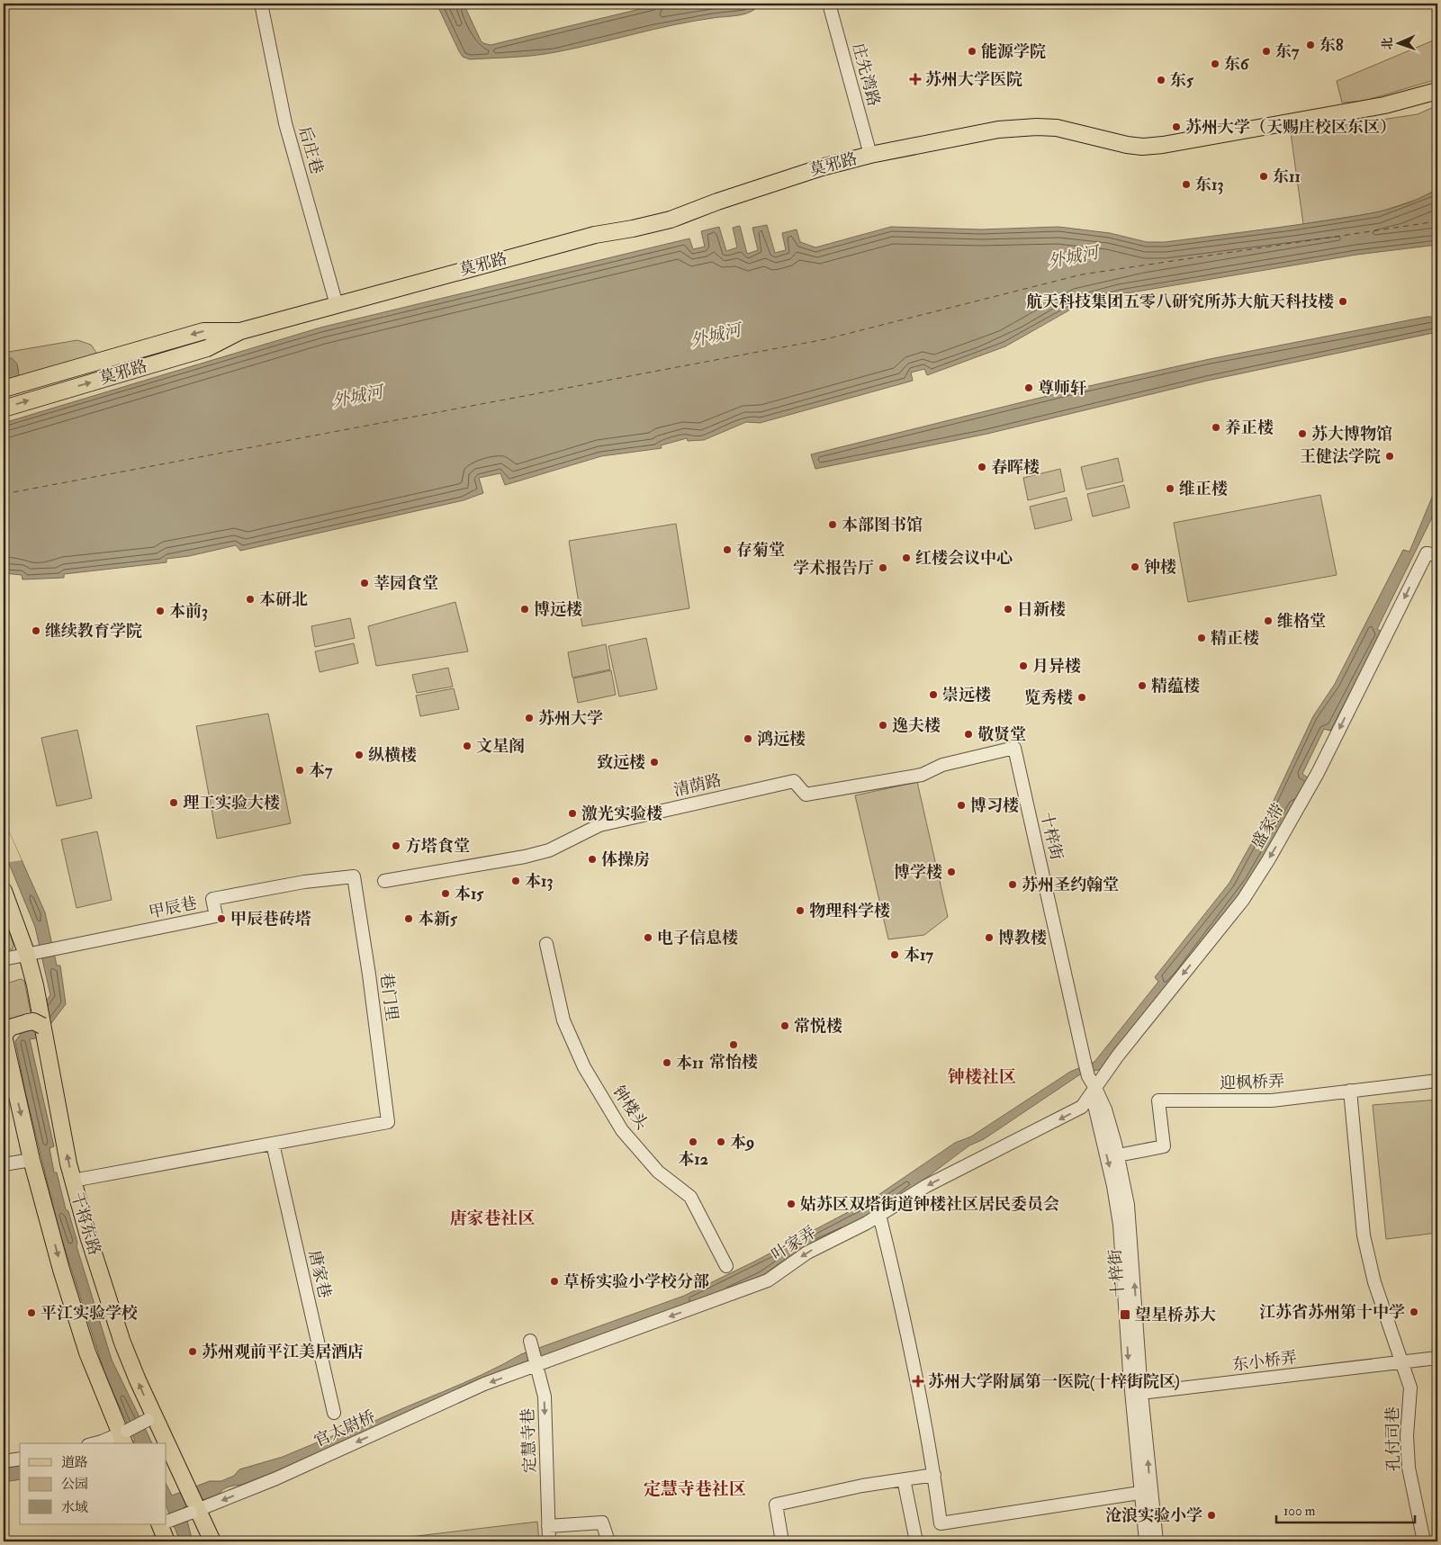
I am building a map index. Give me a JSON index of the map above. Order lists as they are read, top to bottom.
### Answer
{
  "streets": {
    "main road": ["莫邪路", "干将东路"],
    "street": [
      "庄先湾路",
      "后庄巷",
      "清荫路",
      "盛家带",
      "十梓街",
      "甲辰巷",
      "巷门里",
      "迎枫桥弄",
      "钟楼头",
      "叶家弄",
      "唐家巷",
      "东小桥弄",
      "官太尉桥",
      "孔付司巷",
      "定慧寺巷"
    ]
  },
  "crossings": [
    ["庄先湾路", "莫邪路"],
    ["后庄巷", "莫邪路"],
    ["清荫路", "十梓街"],
    ["盛家带", "十梓街"],
    ["盛家带", "叶家弄"],
    ["十梓街", "迎枫桥弄"],
    ["十梓街", "叶家弄"],
    ["十梓街", "东小桥弄"],
    ["甲辰巷", "巷门里"],
    ["甲辰巷", "干将东路"],
    ["巷门里", "唐家巷"],
    ["迎枫桥弄", "孔付司巷"],
    ["干将东路", "官太尉桥"],
    ["叶家弄", "官太尉桥"],
    ["叶家弄", "定慧寺巷"],
    ["东小桥弄", "孔付司巷"],
    ["官太尉桥", "定慧寺巷"]
  ],
  "one_way": [
    "盛家带",
    "叶家弄",
    "官太尉桥",
    "定慧寺巷"
  ],
  "districts": ["钟楼社区", "唐家巷社区", "定慧寺巷社区"],
  "water": ["外城河"],
  "places": {
    "other": [
      "东8",
      "能源学院",
      "东7",
      "东6",
      "东5",
      "苏州大学（天赐庄校区东区）",
      "东11",
      "东13",
      "航天科技集团五零八研究所苏大航天科技楼",
      "尊师轩",
      "养正楼",
      "苏大博物馆",
      "王健法学院",
      "春晖楼",
      "维正楼",
      "本部图书馆",
      "存菊堂",
      "红楼会议中心",
      "钟楼",
      "学术报告厅",
      "莘园食堂",
      "本研北",
      "博远楼",
      "日新楼",
      "本前3",
      "维格堂",
      "继续教育学院",
      "精正楼",
      "月异楼",
      "精蕴楼",
      "崇远楼",
      "览秀楼",
      "苏州大学",
      "逸夫楼",
      "敬贤堂",
      "鸿远楼",
      "文星阁",
      "纵横楼",
      "致远楼",
      "本7",
      "理工实验大楼",
      "博习楼",
      "激光实验楼",
      "方塔食堂",
      "体操房",
      "博学楼",
      "本13",
      "苏州圣约翰堂",
      "本15",
      "物理科学楼",
      "甲辰巷砖塔",
      "本新5",
      "电子信息楼",
      "博教楼",
      "本17",
      "常悦楼",
      "常怡楼",
      "本11",
      "本12",
      "本9",
      "姑苏区双塔街道钟楼社区居民委员会",
      "草桥实验小学校分部",
      "江苏省苏州第十中学",
      "平江实验学校",
      "苏州观前平江美居酒店",
      "沧浪实验小学"
    ],
    "health": ["苏州大学医院", "苏州大学附属第一医院(十梓街院区)"],
    "transit": ["望星桥苏大"]
  },
  "legend": ["道路", "公园", "水域"],
  "scale_bar": "100 m",
  "north": "left"
}
